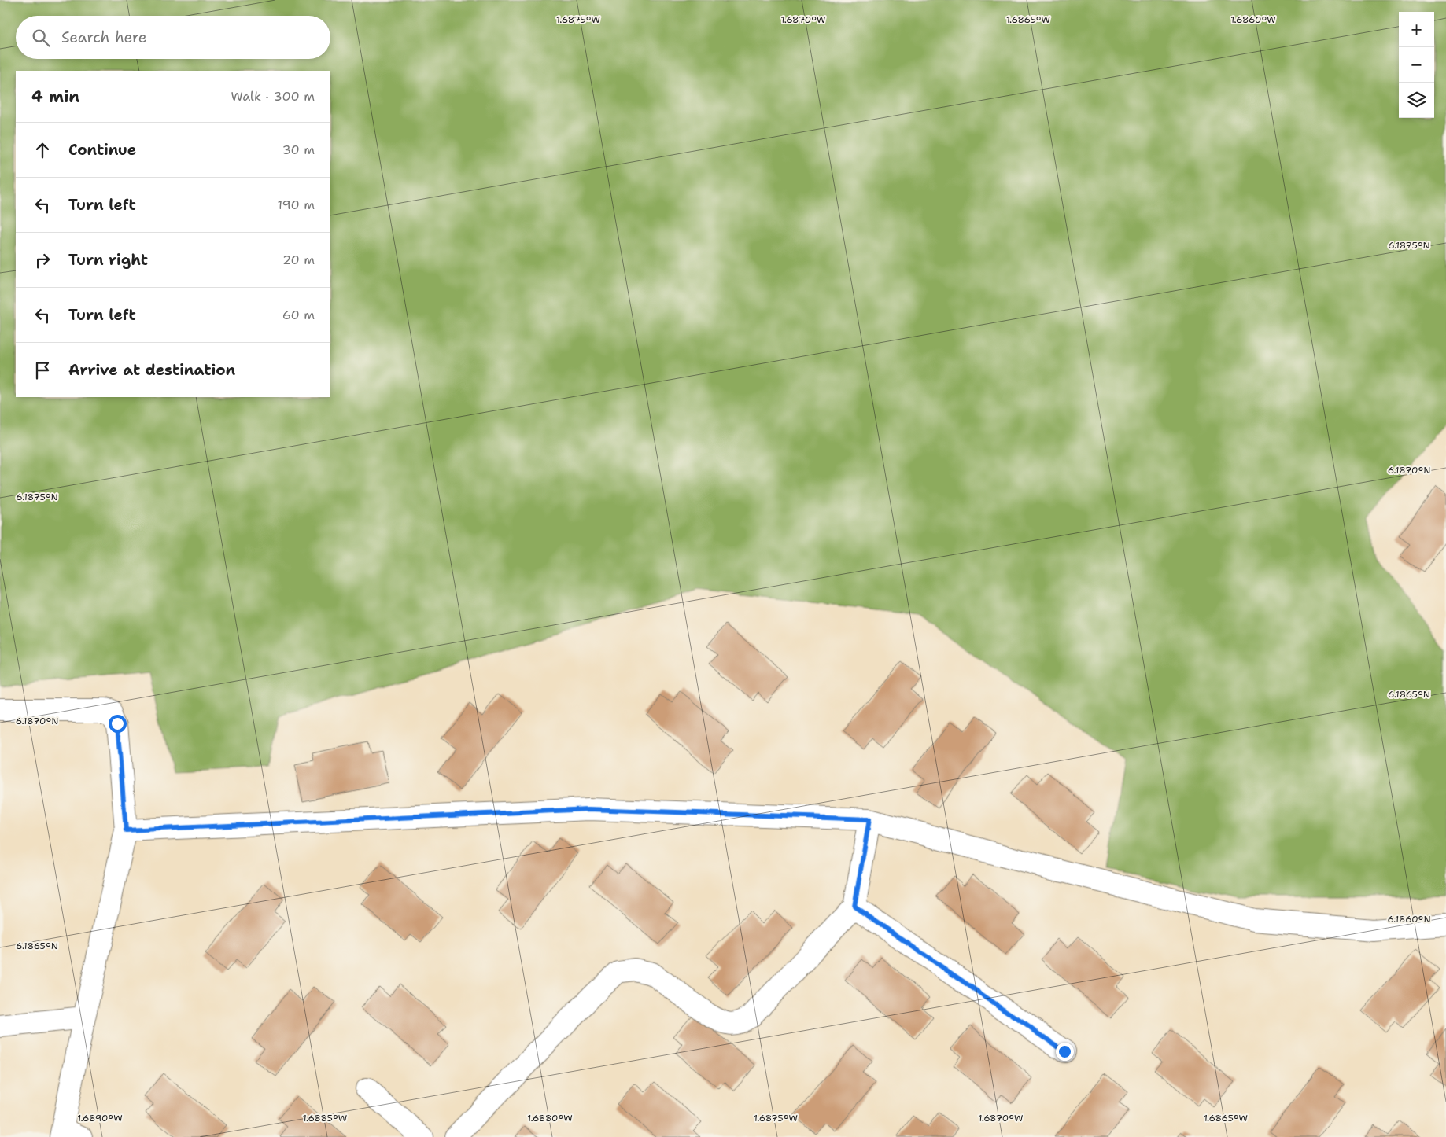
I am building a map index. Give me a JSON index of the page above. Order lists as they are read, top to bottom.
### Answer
{
  "page": {
    "map_buttons": ["+", "−"],
    "search": "Search here",
    "heading": ["4 min", "Walk · 300 m"],
    "list": [
      ["Continue", "30 m"],
      ["Turn left", "190 m"],
      ["Turn right", "20 m"],
      ["Turn left", "60 m"],
      "Arrive at destination"
    ]
  },
  "coordinates": [
    "1.6875°W",
    "1.6870°W",
    "1.6865°W",
    "1.6860°W",
    "6.1875°N",
    "6.1870°N",
    "6.1865°N",
    "6.1860°N",
    "1.6890°W",
    "1.6885°W",
    "1.6880°W"
  ]
}
